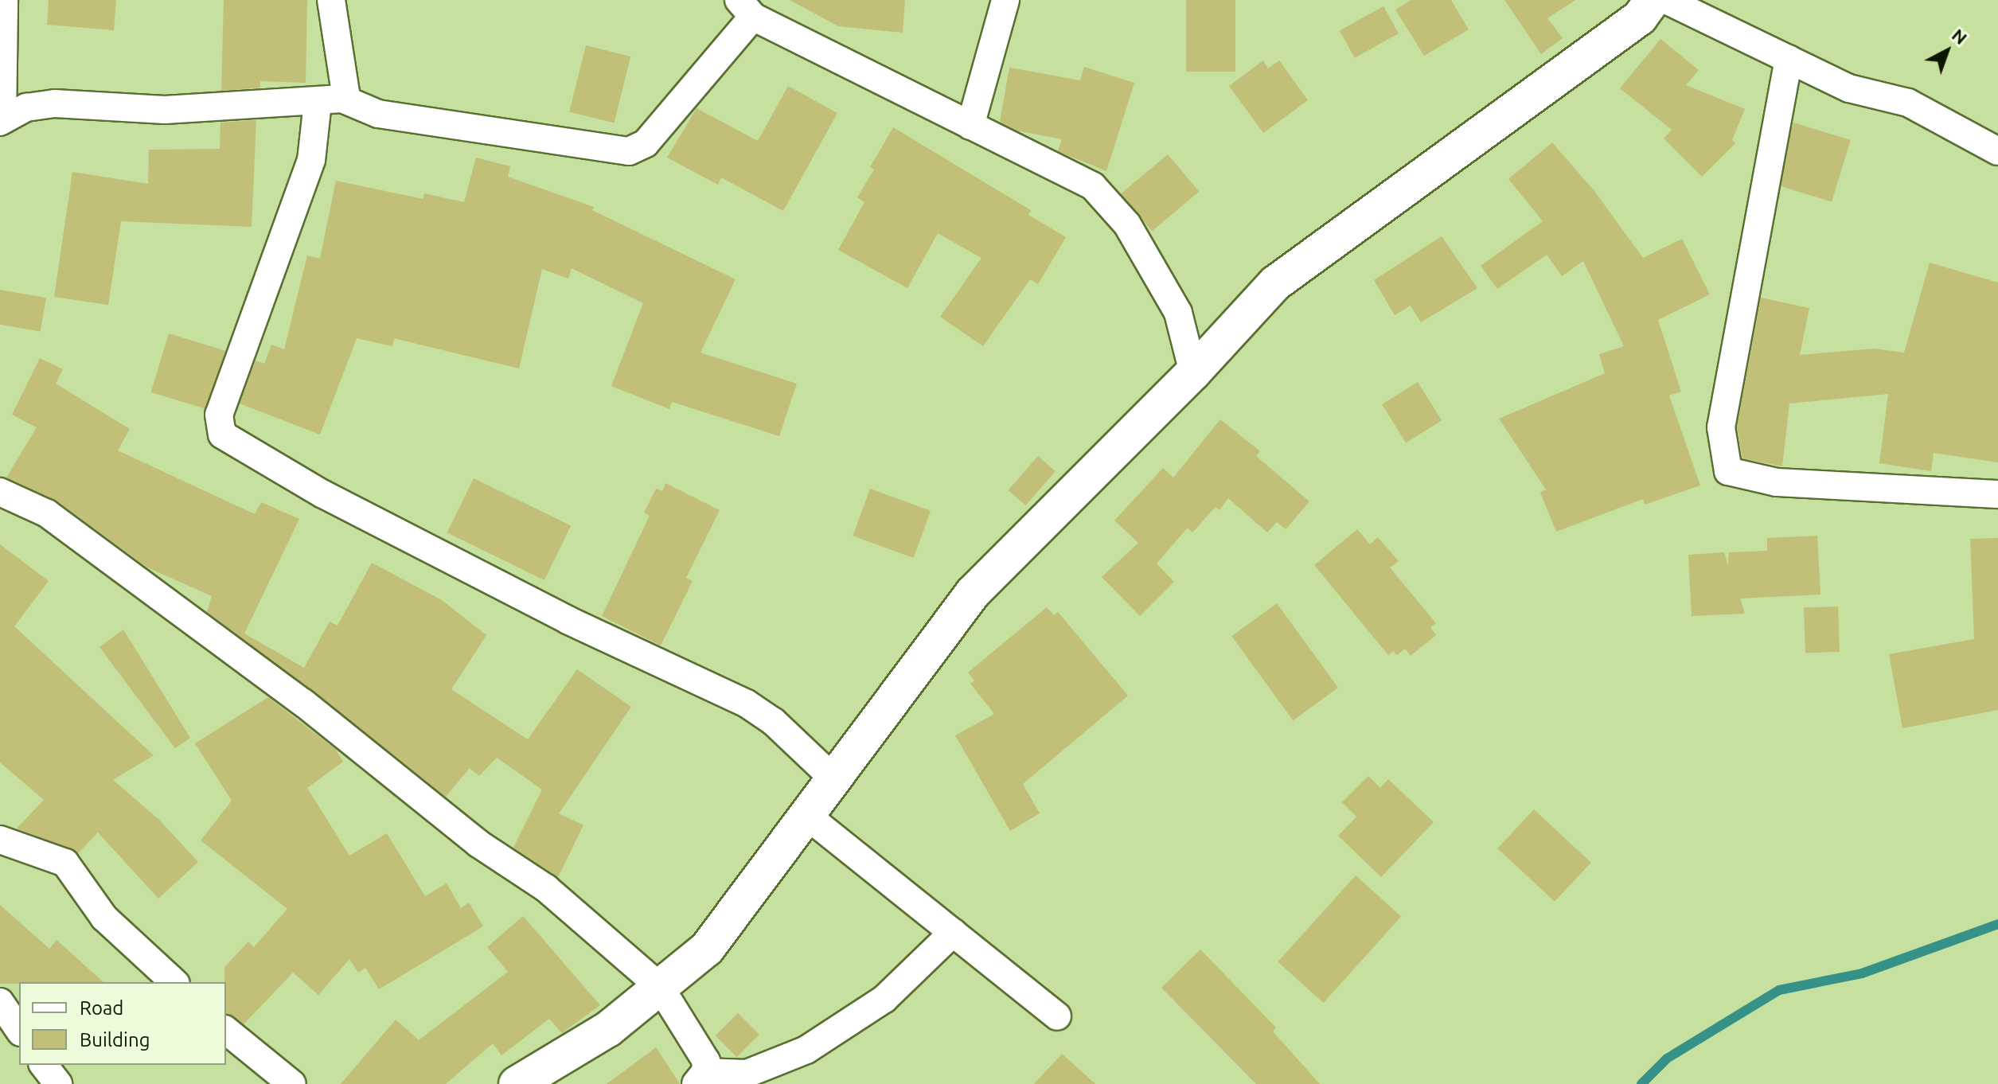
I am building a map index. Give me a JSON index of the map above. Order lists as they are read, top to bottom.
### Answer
{
  "legend": ["Road", "Building"],
  "north": "top right"
}
